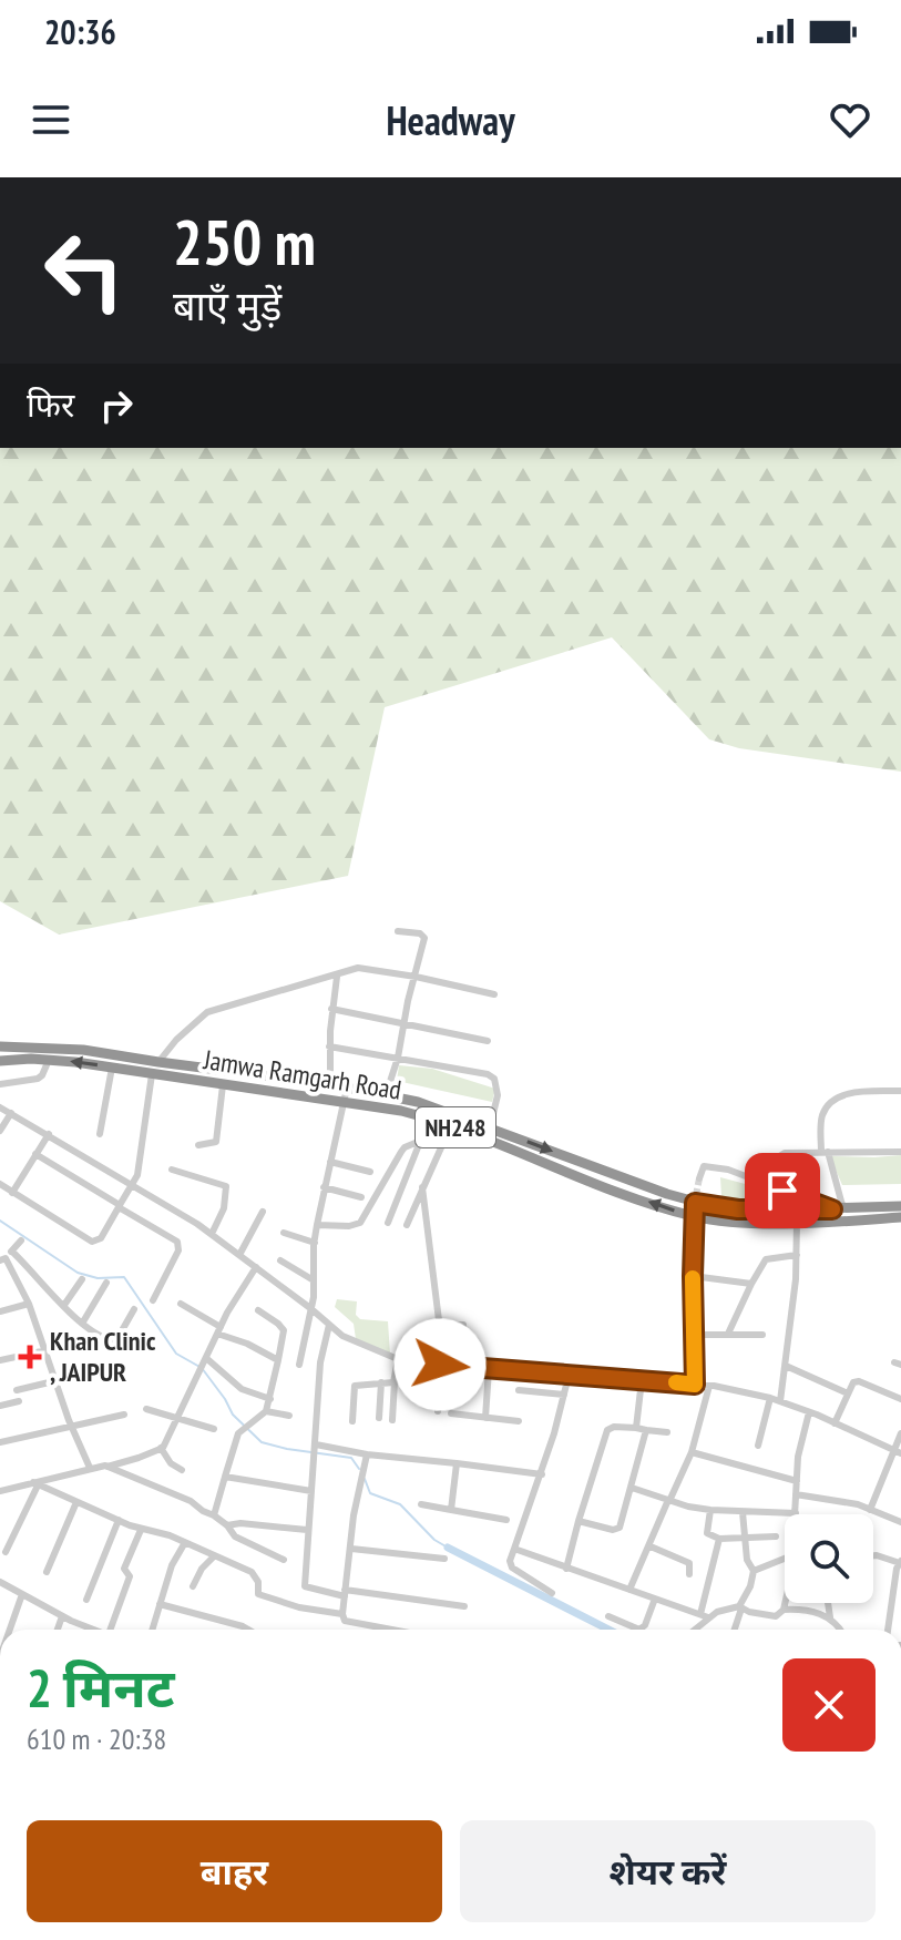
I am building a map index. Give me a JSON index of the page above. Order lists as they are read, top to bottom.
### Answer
{
  "streets": {
    "highway": ["Jamwa Ramgarh Road", "NH248"]
  },
  "places": {
    "health": ["Khan Clinic , JAIPUR"]
  },
  "page": {
    "status": "20:36",
    "header": "Headway",
    "turn": ["250 m", "बाएँ मुड़ें"],
    "then": "फिर",
    "heading": ["2 मिनट", "610 m · 20:38"],
    "buttons": ["बाहर", "शेयर करें"]
  }
}
